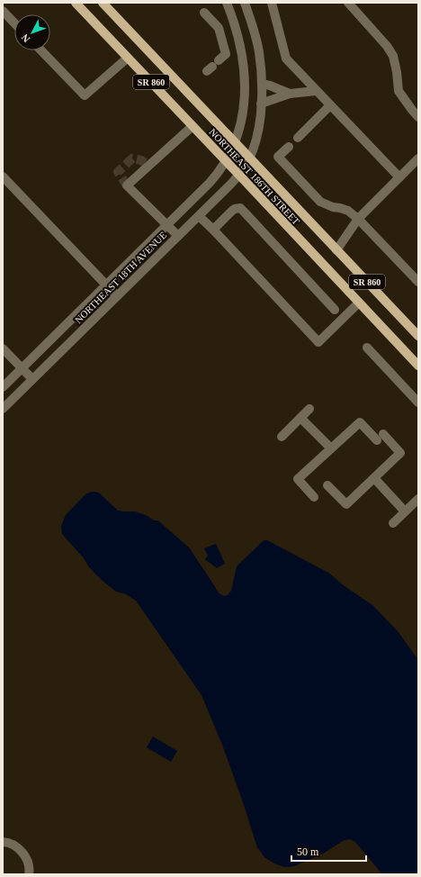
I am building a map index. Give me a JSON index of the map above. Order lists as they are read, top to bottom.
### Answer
{
  "streets": {
    "main road": ["SR 860", "NORTHEAST 186TH STREET"],
    "street": ["NORTHEAST 18TH AVENUE"]
  },
  "crossings": [
    ["NORTHEAST 186TH STREET", "NORTHEAST 18TH AVENUE"]
  ],
  "scale_bar": "50 m",
  "north": "bottom left"
}
